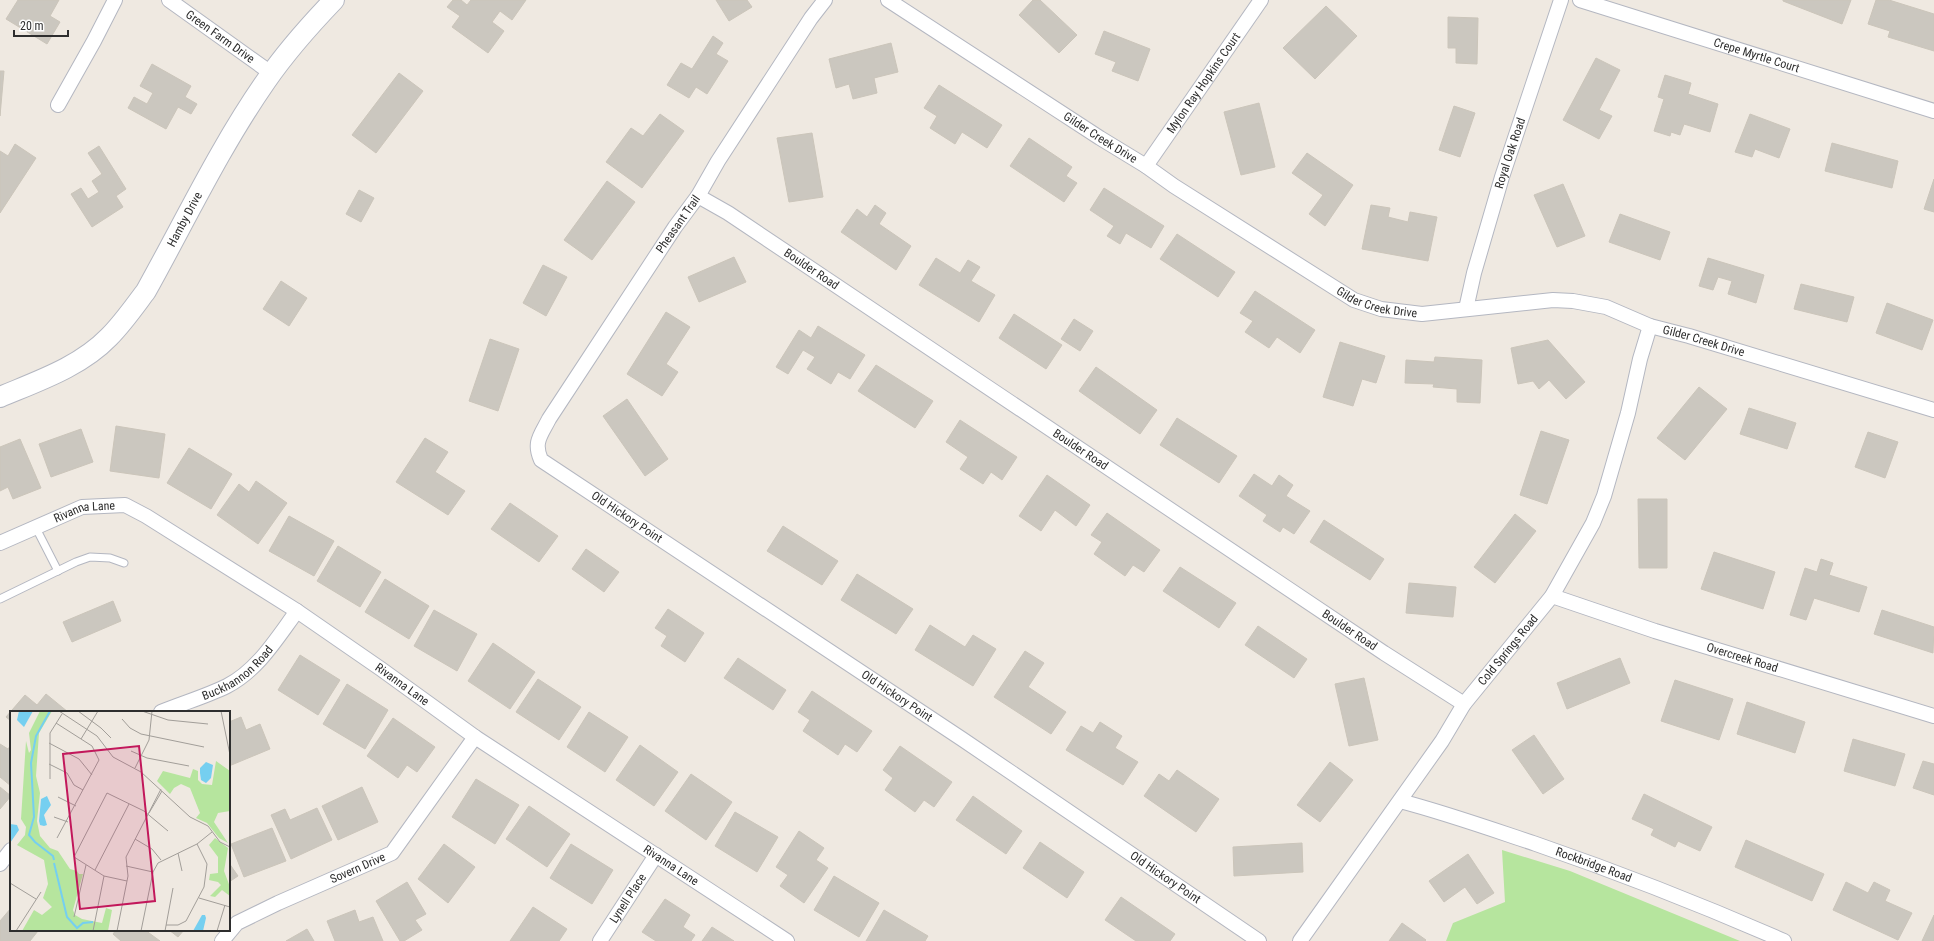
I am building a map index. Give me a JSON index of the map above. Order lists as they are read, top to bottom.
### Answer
{
  "streets": {
    "street": [
      "Green Farm Drive",
      "Crepe Myrtle Court",
      "Mylon Ray Hopkins Court",
      "Gilder Creek Drive",
      "Royal Oak Road",
      "Hamby Drive",
      "Pheasant Trail",
      "Boulder Road",
      "Rivanna Lane",
      "Old Hickory Point",
      "Cold Springs Road",
      "Overcreek Road",
      "Buckhannon Road",
      "Rockbridge Road",
      "Sovern Drive",
      "Lynell Place"
    ]
  },
  "crossings": [
    ["Green Farm Drive", "Hamby Drive"],
    ["Mylon Ray Hopkins Court", "Gilder Creek Drive"],
    ["Gilder Creek Drive", "Royal Oak Road"],
    ["Gilder Creek Drive", "Cold Springs Road"],
    ["Pheasant Trail", "Boulder Road"],
    ["Pheasant Trail", "Old Hickory Point"],
    ["Boulder Road", "Cold Springs Road"],
    ["Rivanna Lane", "Buckhannon Road"],
    ["Rivanna Lane", "Sovern Drive"],
    ["Rivanna Lane", "Lynell Place"],
    ["Cold Springs Road", "Overcreek Road"],
    ["Cold Springs Road", "Rockbridge Road"]
  ],
  "scale_bar": "20 m"
}
